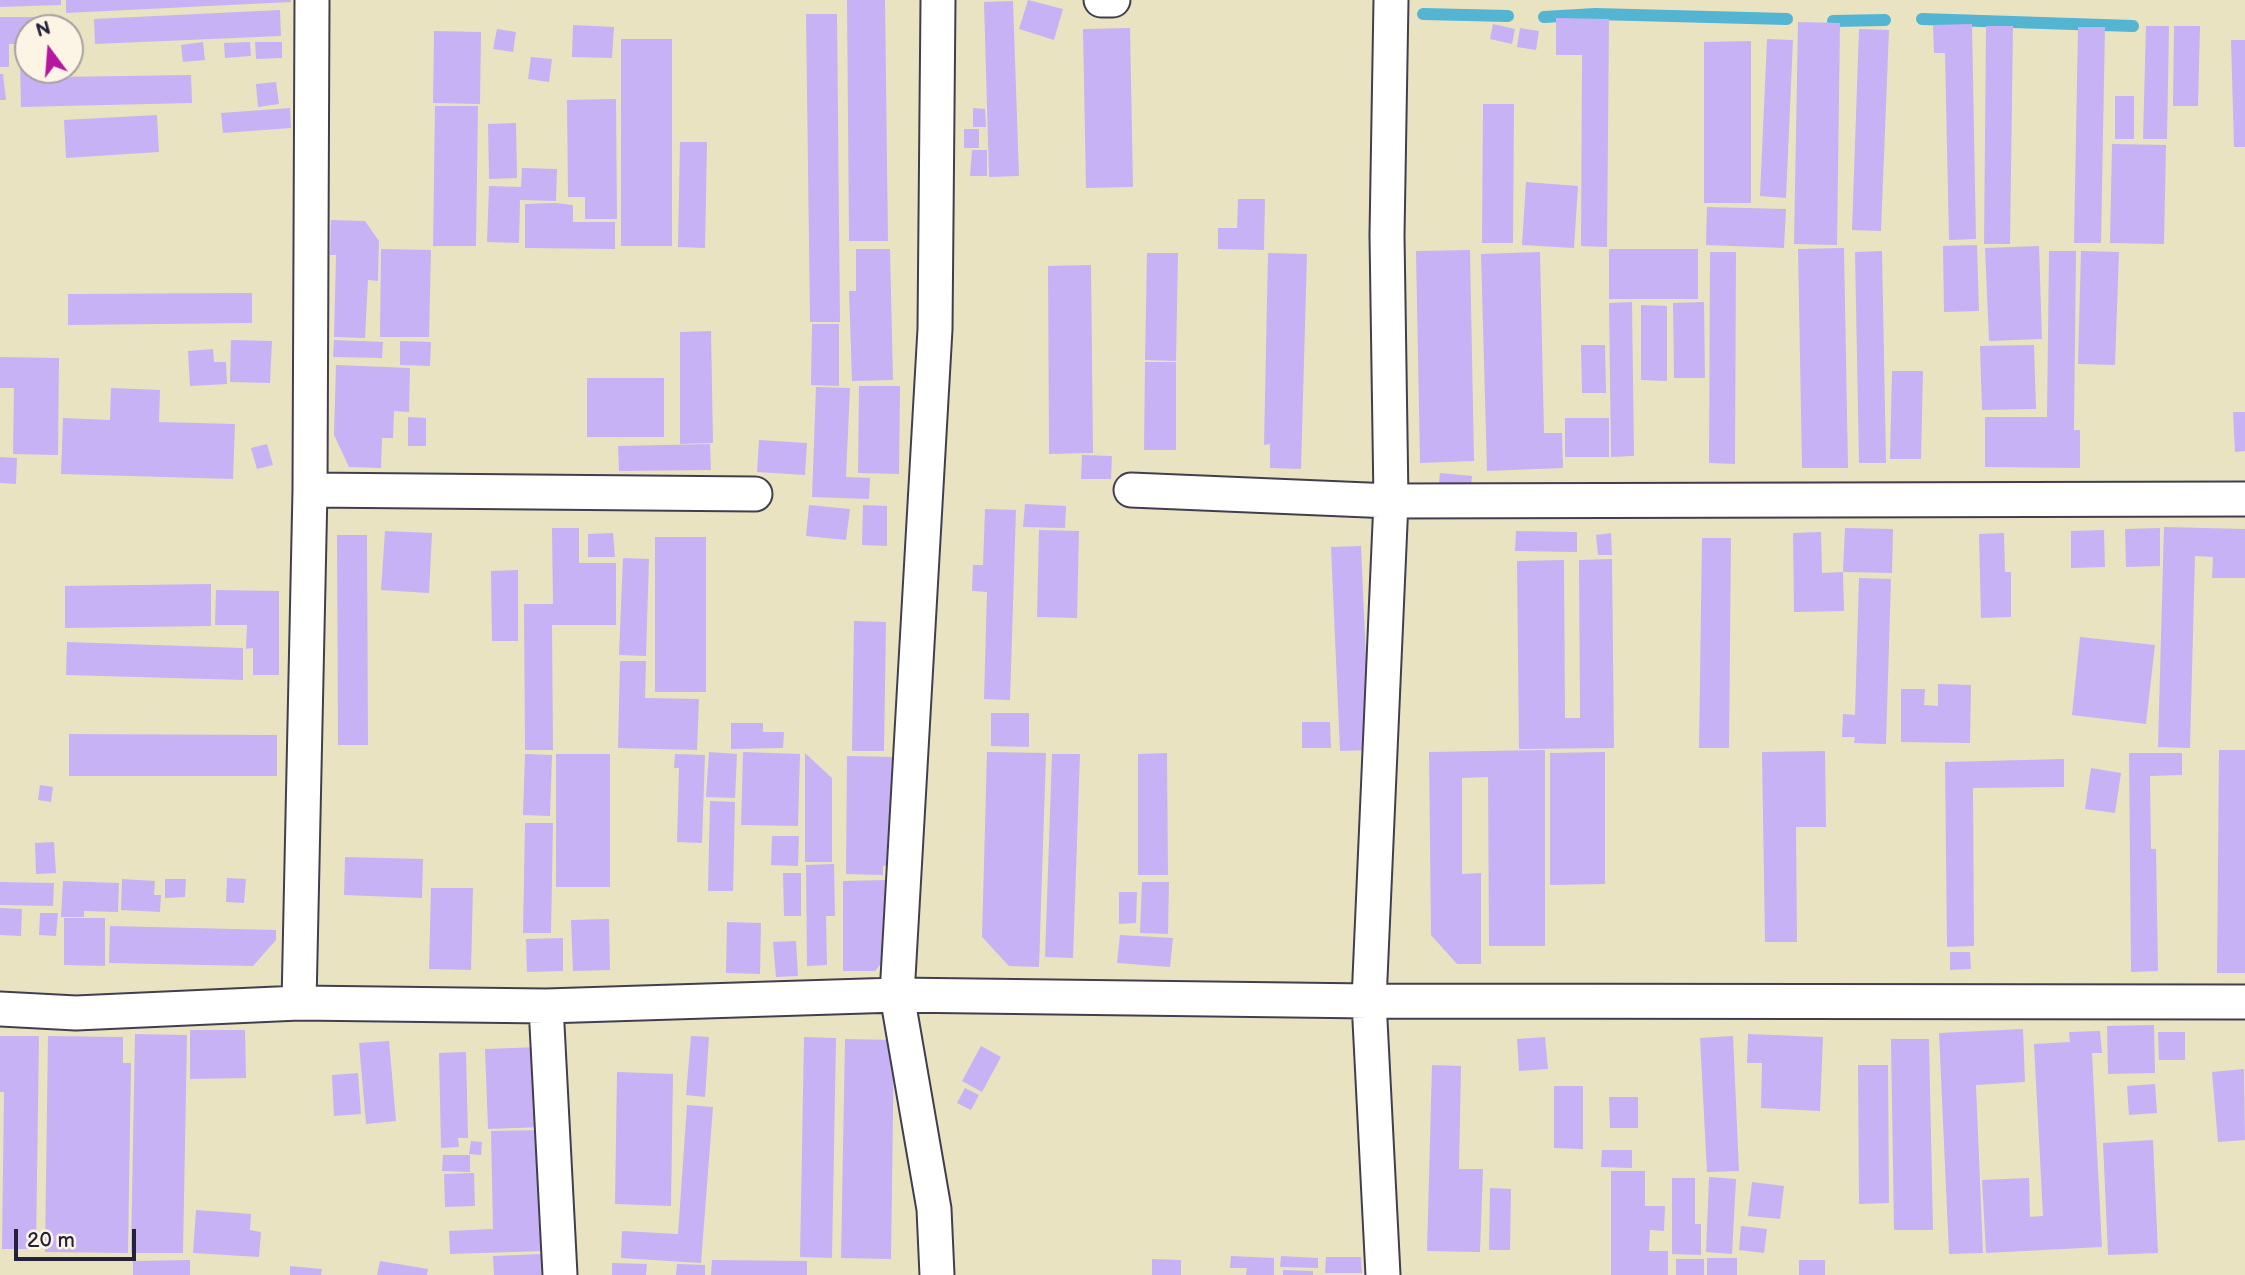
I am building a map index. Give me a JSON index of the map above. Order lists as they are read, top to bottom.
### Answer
{
  "scale_bar": "20 m",
  "north": "top"
}
